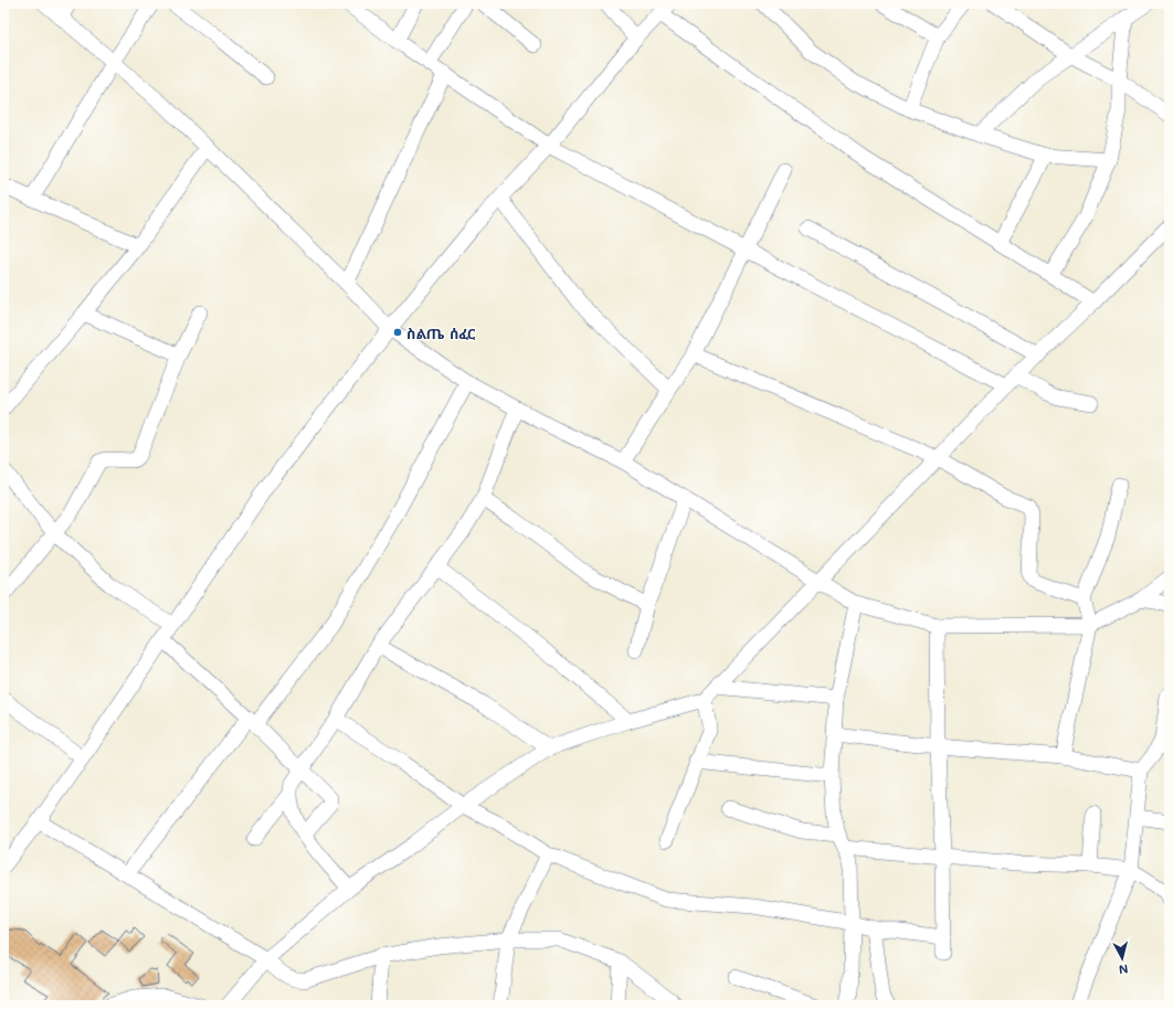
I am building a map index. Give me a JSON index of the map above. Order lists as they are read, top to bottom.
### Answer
{
  "places": ["ስልጤ ሰፈር"],
  "north": "bottom"
}
